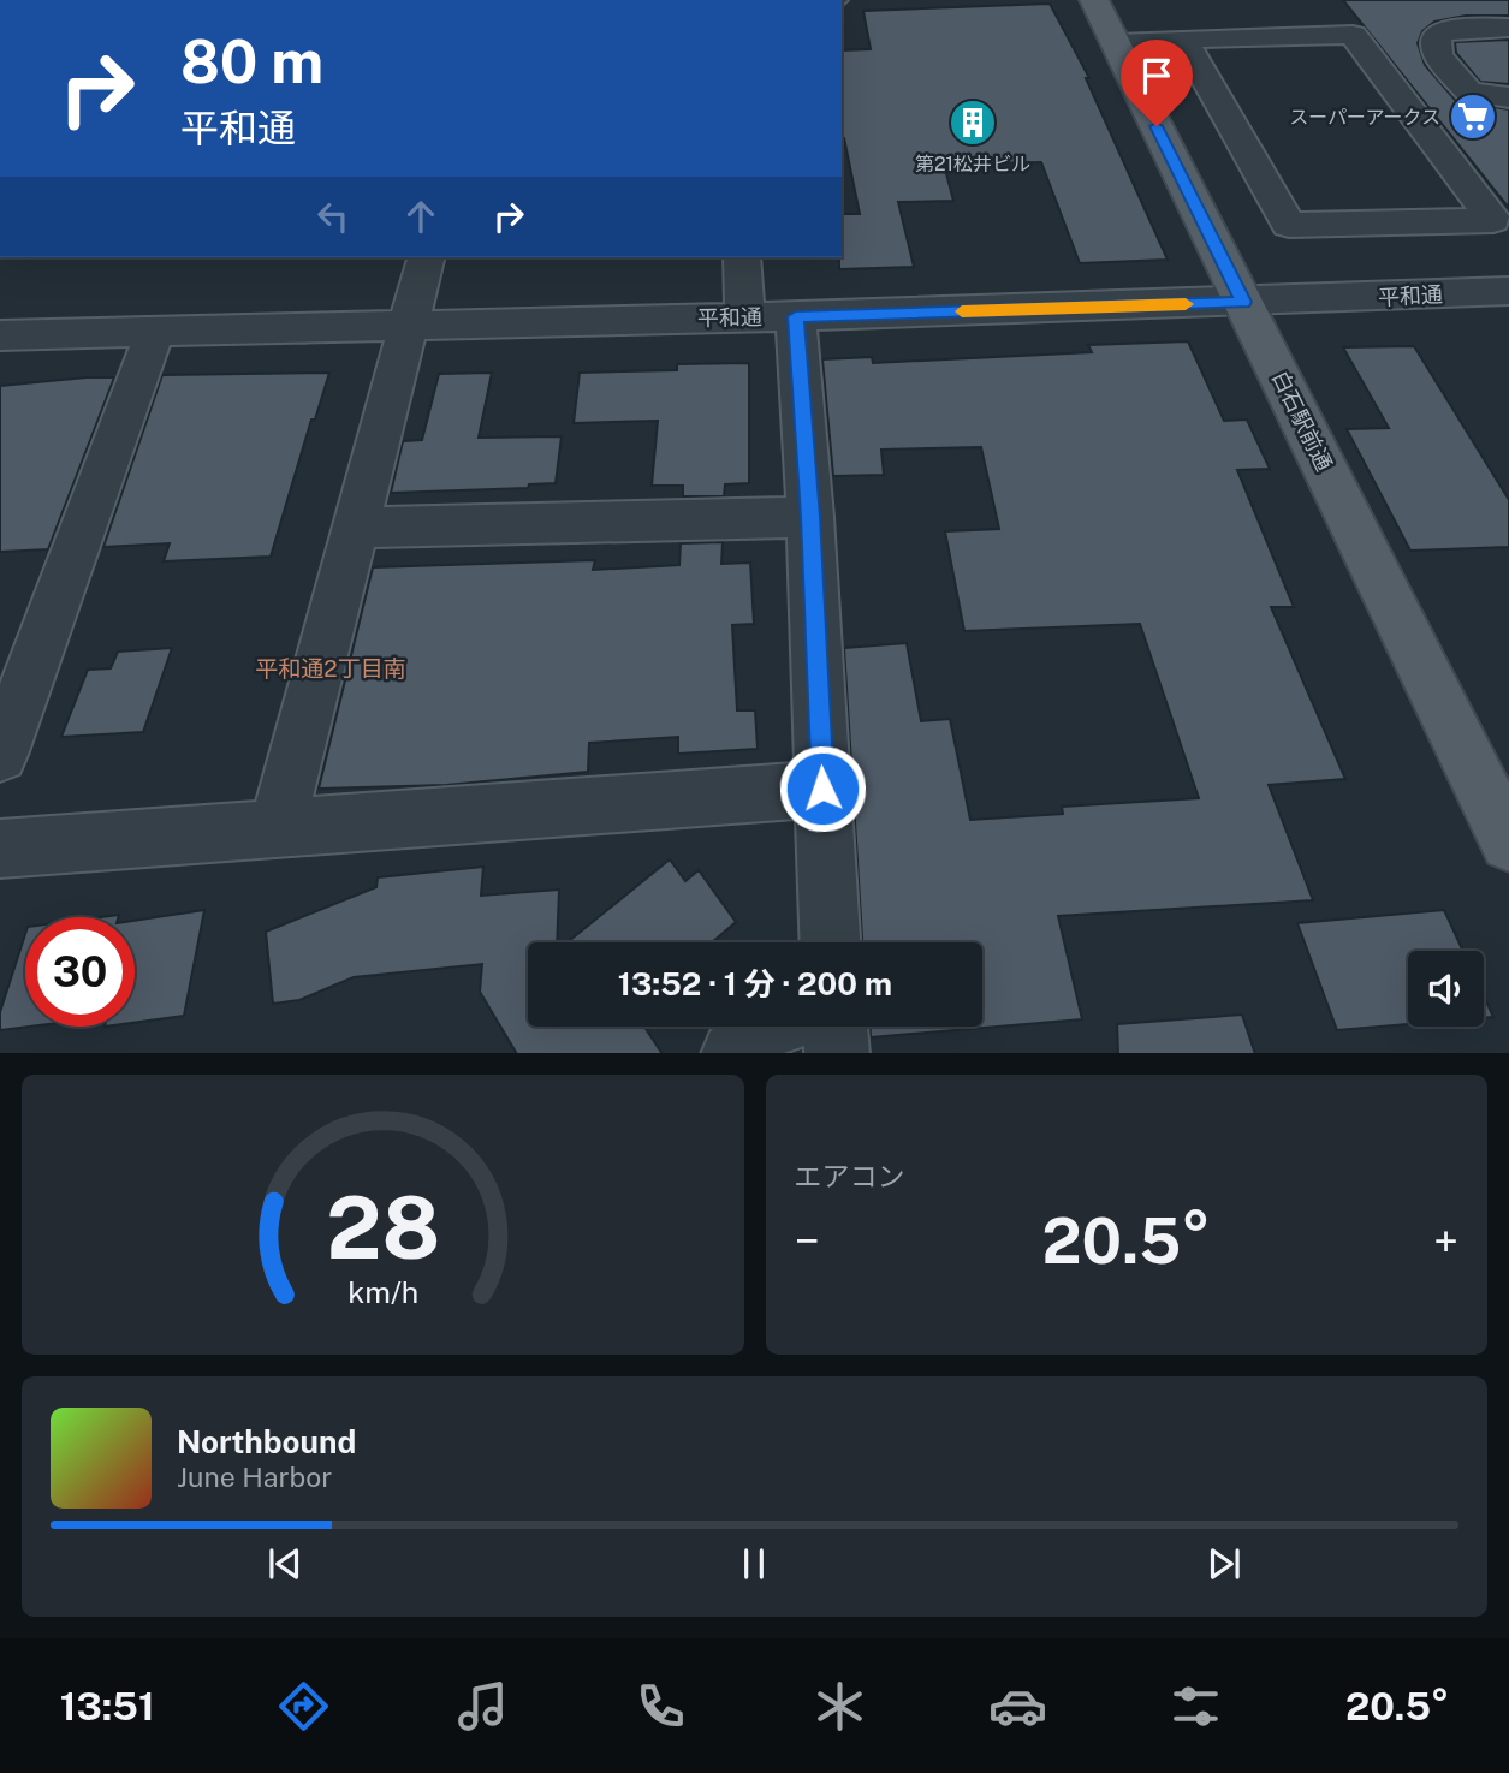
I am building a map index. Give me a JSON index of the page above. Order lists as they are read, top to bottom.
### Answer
{
  "streets": {
    "main road": ["白石駅前通"],
    "street": ["平和通"]
  },
  "crossings": [
    ["平和通", "白石駅前通"]
  ],
  "districts": ["平和通2丁目南"],
  "places": {
    "supermarket": ["スーパーアークス"],
    "building": ["第21松井ビル"]
  },
  "page": {
    "turn": ["80 m", "平和通"],
    "limit": "30",
    "trip": "13:52 · 1 分 · 200 m",
    "tile": "エアコン",
    "heat": ["−", "20.5°", "+"],
    "song": ["Northbound", "June Harbor"],
    "tabs": ["13:51", "20.5°"],
    "gauge": ["28", "km/h"]
  }
}
